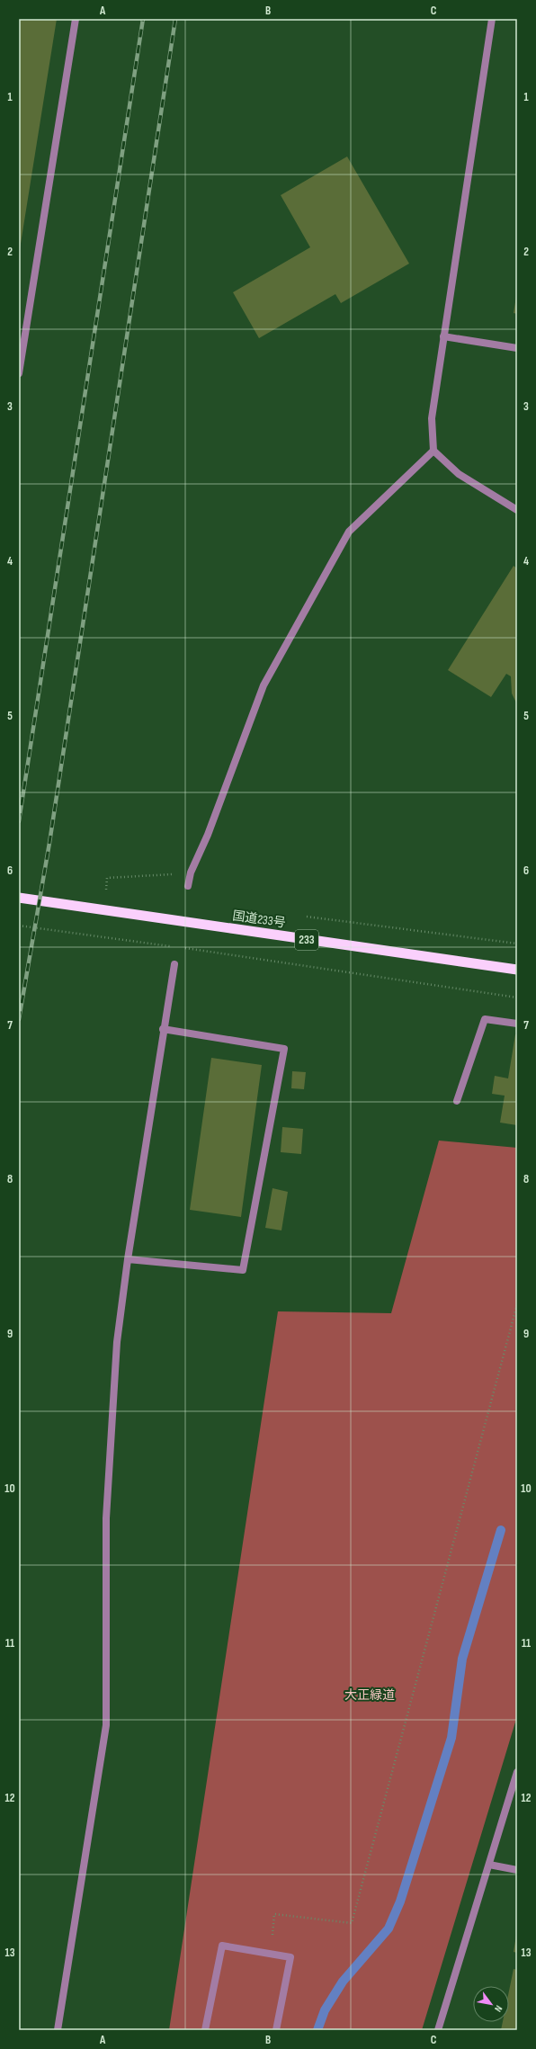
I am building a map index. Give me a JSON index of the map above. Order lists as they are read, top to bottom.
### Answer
{
  "streets": {
    "highway": ["国道233号", "233"]
  },
  "parks": ["大正緑道"],
  "north": "bottom right",
  "grid": {
    "columns": ["A", "B", "C"],
    "rows": [
      "1",
      "2",
      "3",
      "4",
      "5",
      "6",
      "7",
      "8",
      "9",
      "10",
      "11",
      "12",
      "13"
    ]
  }
}
